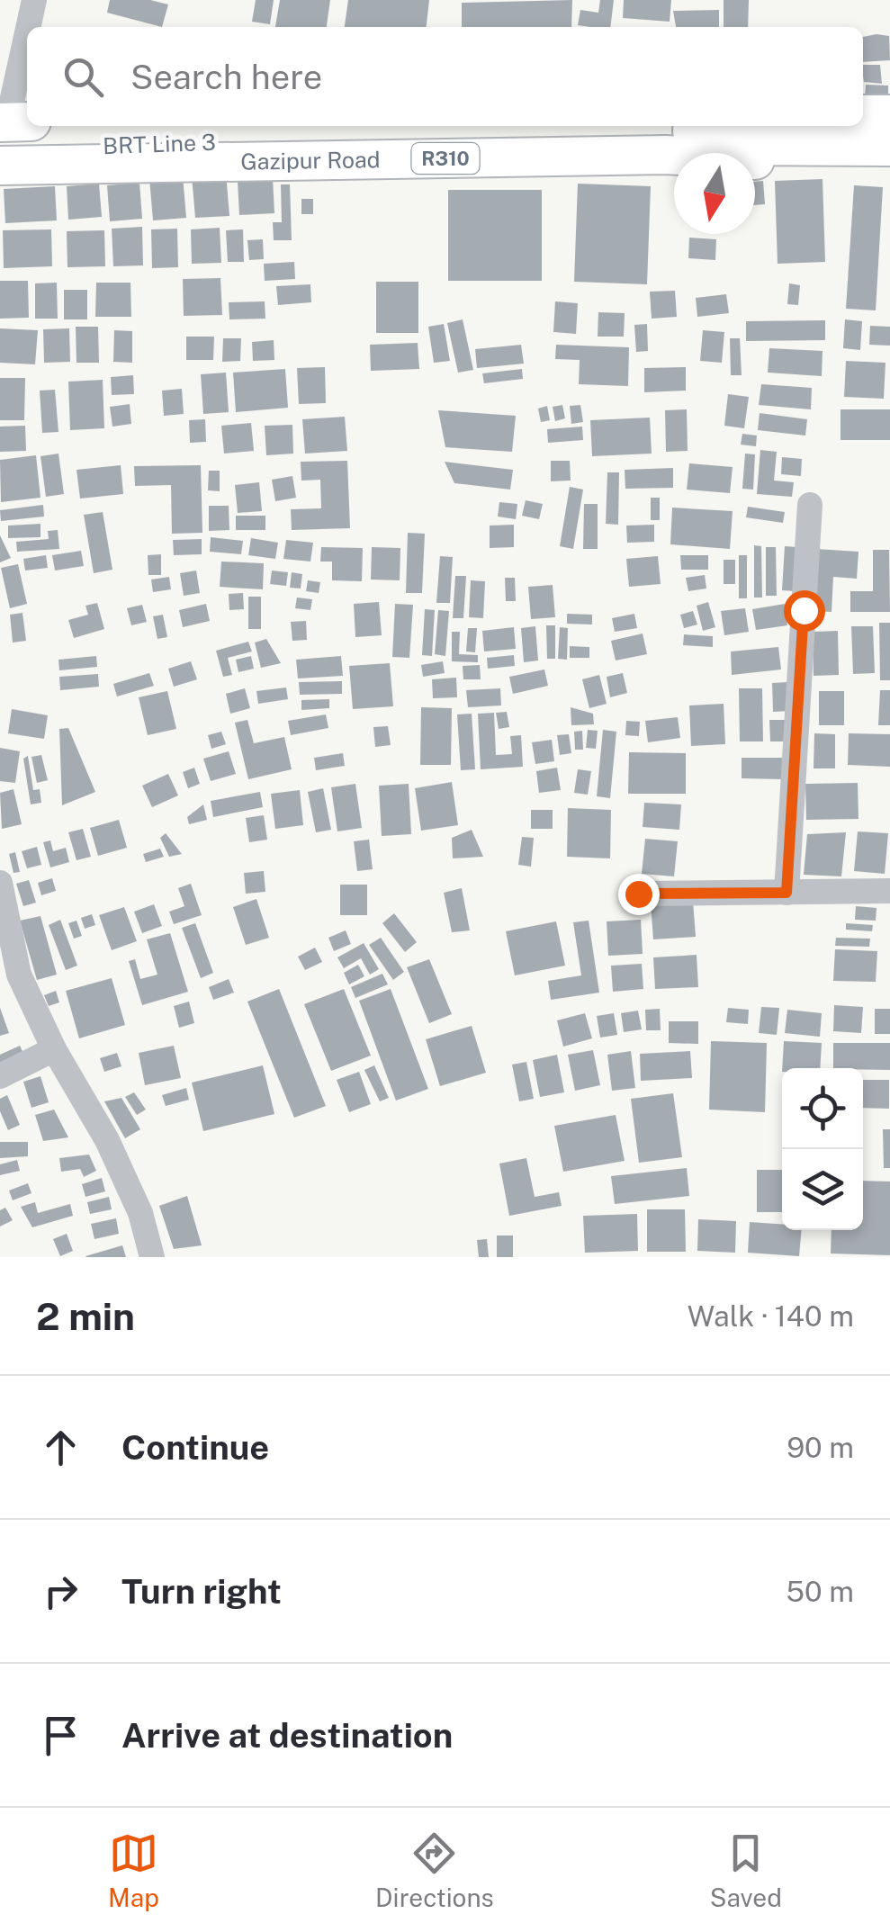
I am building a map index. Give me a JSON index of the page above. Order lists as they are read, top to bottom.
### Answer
{
  "streets": {
    "highway": ["BRT Line 3"],
    "main road": ["R310", "Gazipur Road"]
  },
  "crossings": [
    ["BRT Line 3", "Gazipur Road"]
  ],
  "north": "bottom",
  "page": {
    "search": "Search here",
    "heading": ["2 min", "Walk · 140 m"],
    "list": [
      ["Continue", "90 m"],
      ["Turn right", "50 m"],
      "Arrive at destination"
    ],
    "nav": ["Map", "Directions", "Saved"]
  }
}
